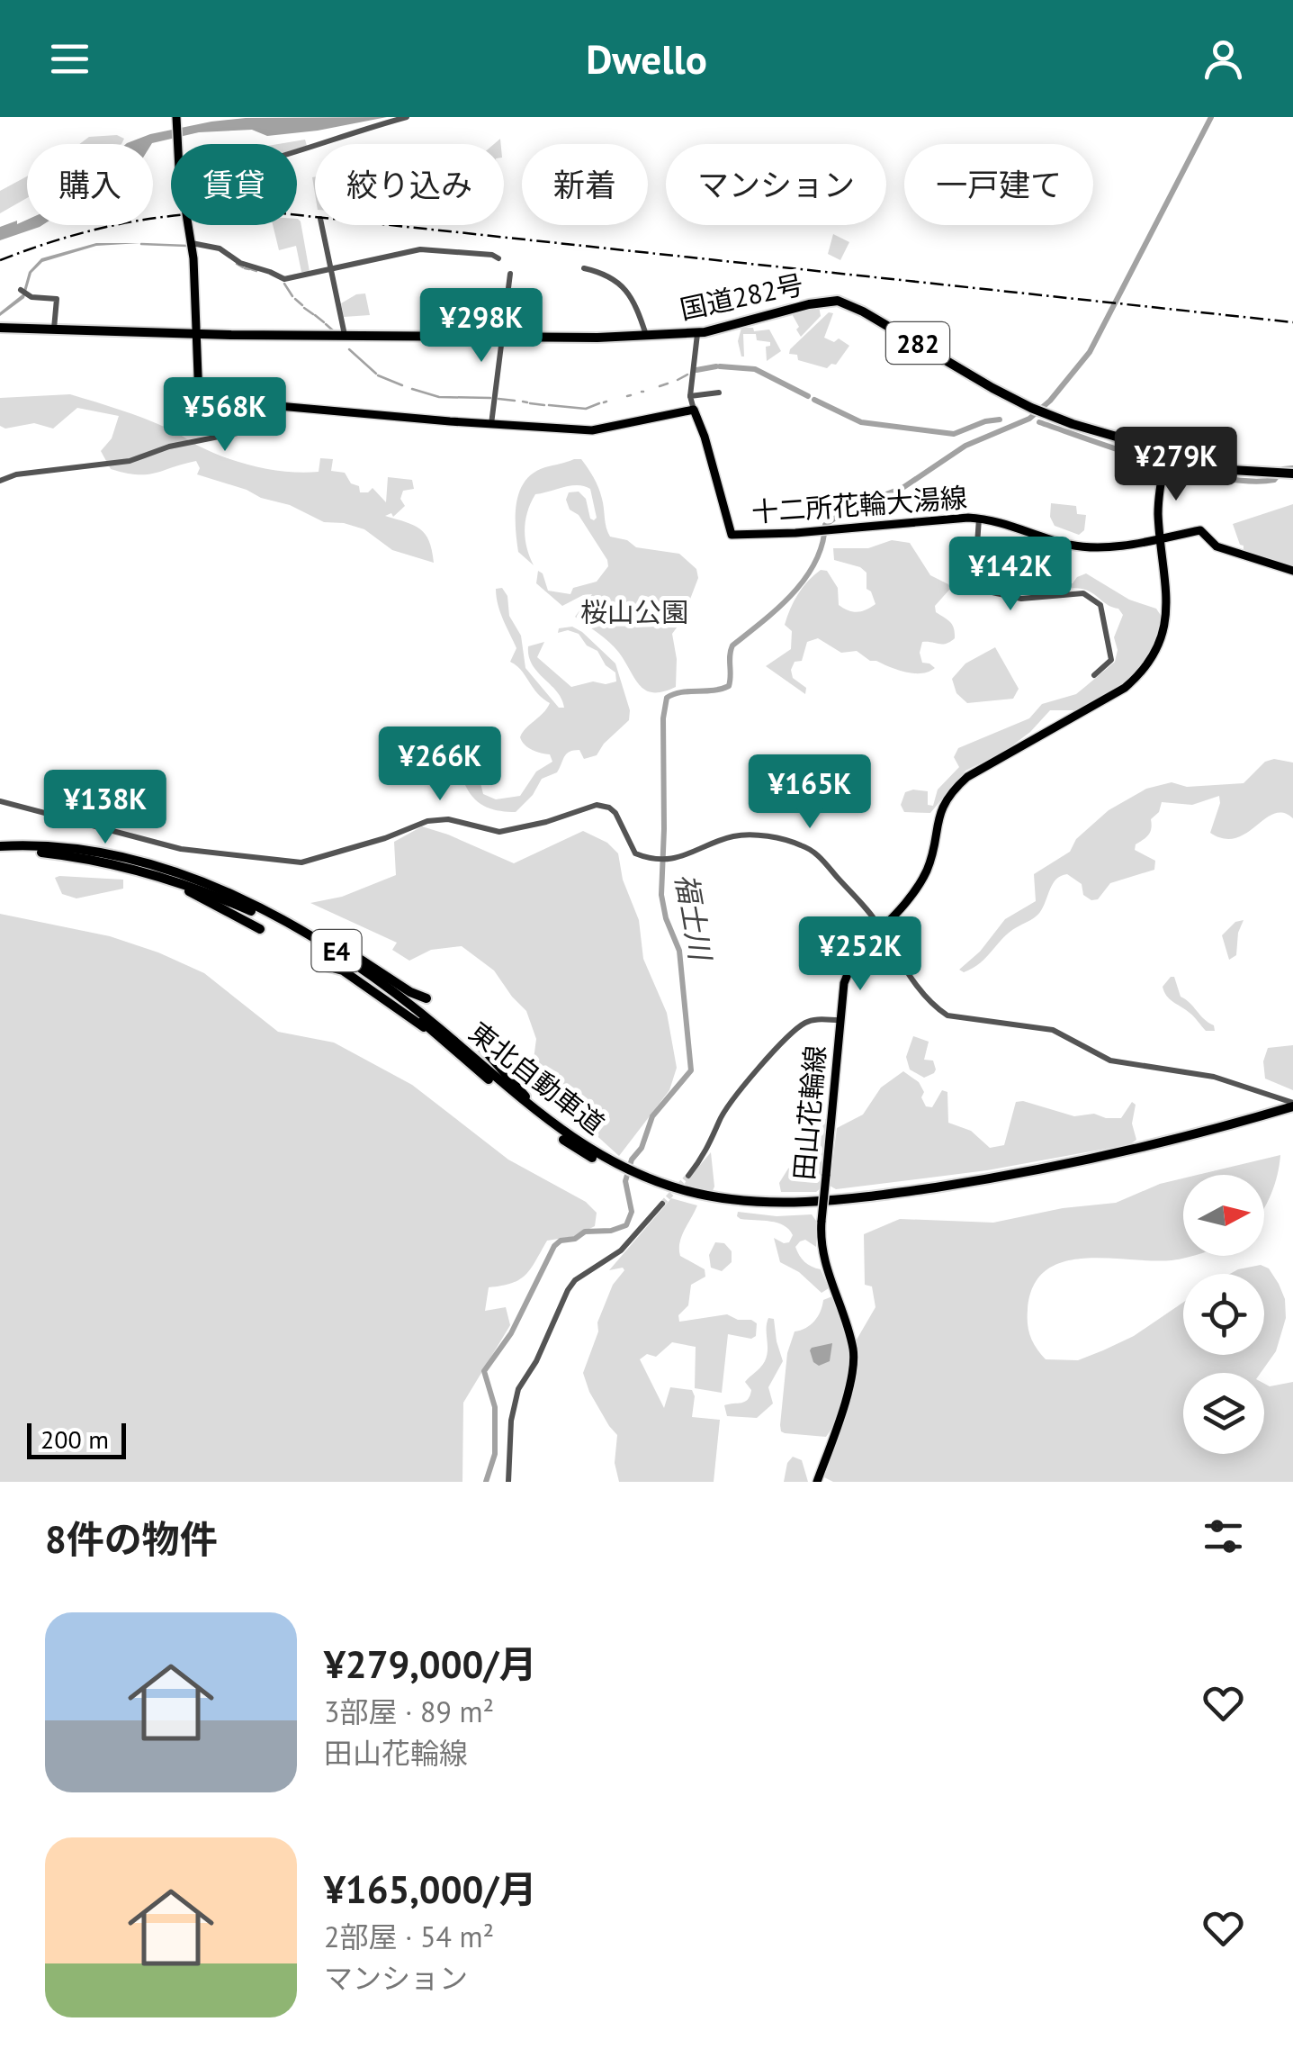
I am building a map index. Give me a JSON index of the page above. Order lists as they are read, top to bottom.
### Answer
{
  "streets": {
    "highway": [
      "国道282号",
      "282",
      "E4",
      "東北自動車道"
    ],
    "main road": ["十二所花輪大湯線", "田山花輪線"]
  },
  "crossings": [
    ["国道282号", "田山花輪線"],
    ["十二所花輪大湯線", "田山花輪線"]
  ],
  "water": ["福士川"],
  "parks": ["桜山公園"],
  "scale_bar": "200 m",
  "north": "right",
  "page": {
    "header": "Dwello",
    "chip": [
      "購入",
      "賃貸",
      "絞り込み",
      "新着",
      "マンション",
      "一戸建て"
    ],
    "price": [
      "¥298K",
      "¥568K",
      "¥279K",
      "¥142K",
      "¥266K",
      "¥165K",
      "¥138K",
      "¥252K"
    ],
    "scale": "200 m",
    "heading": "8件の物件",
    "list": [
      {
        "name": "¥279,000/月",
        "note": "3部屋 · 89 m² · 田山花輪線"
      },
      {
        "name": "¥165,000/月",
        "note": "2部屋 · 54 m² · マンション"
      }
    ]
  }
}
